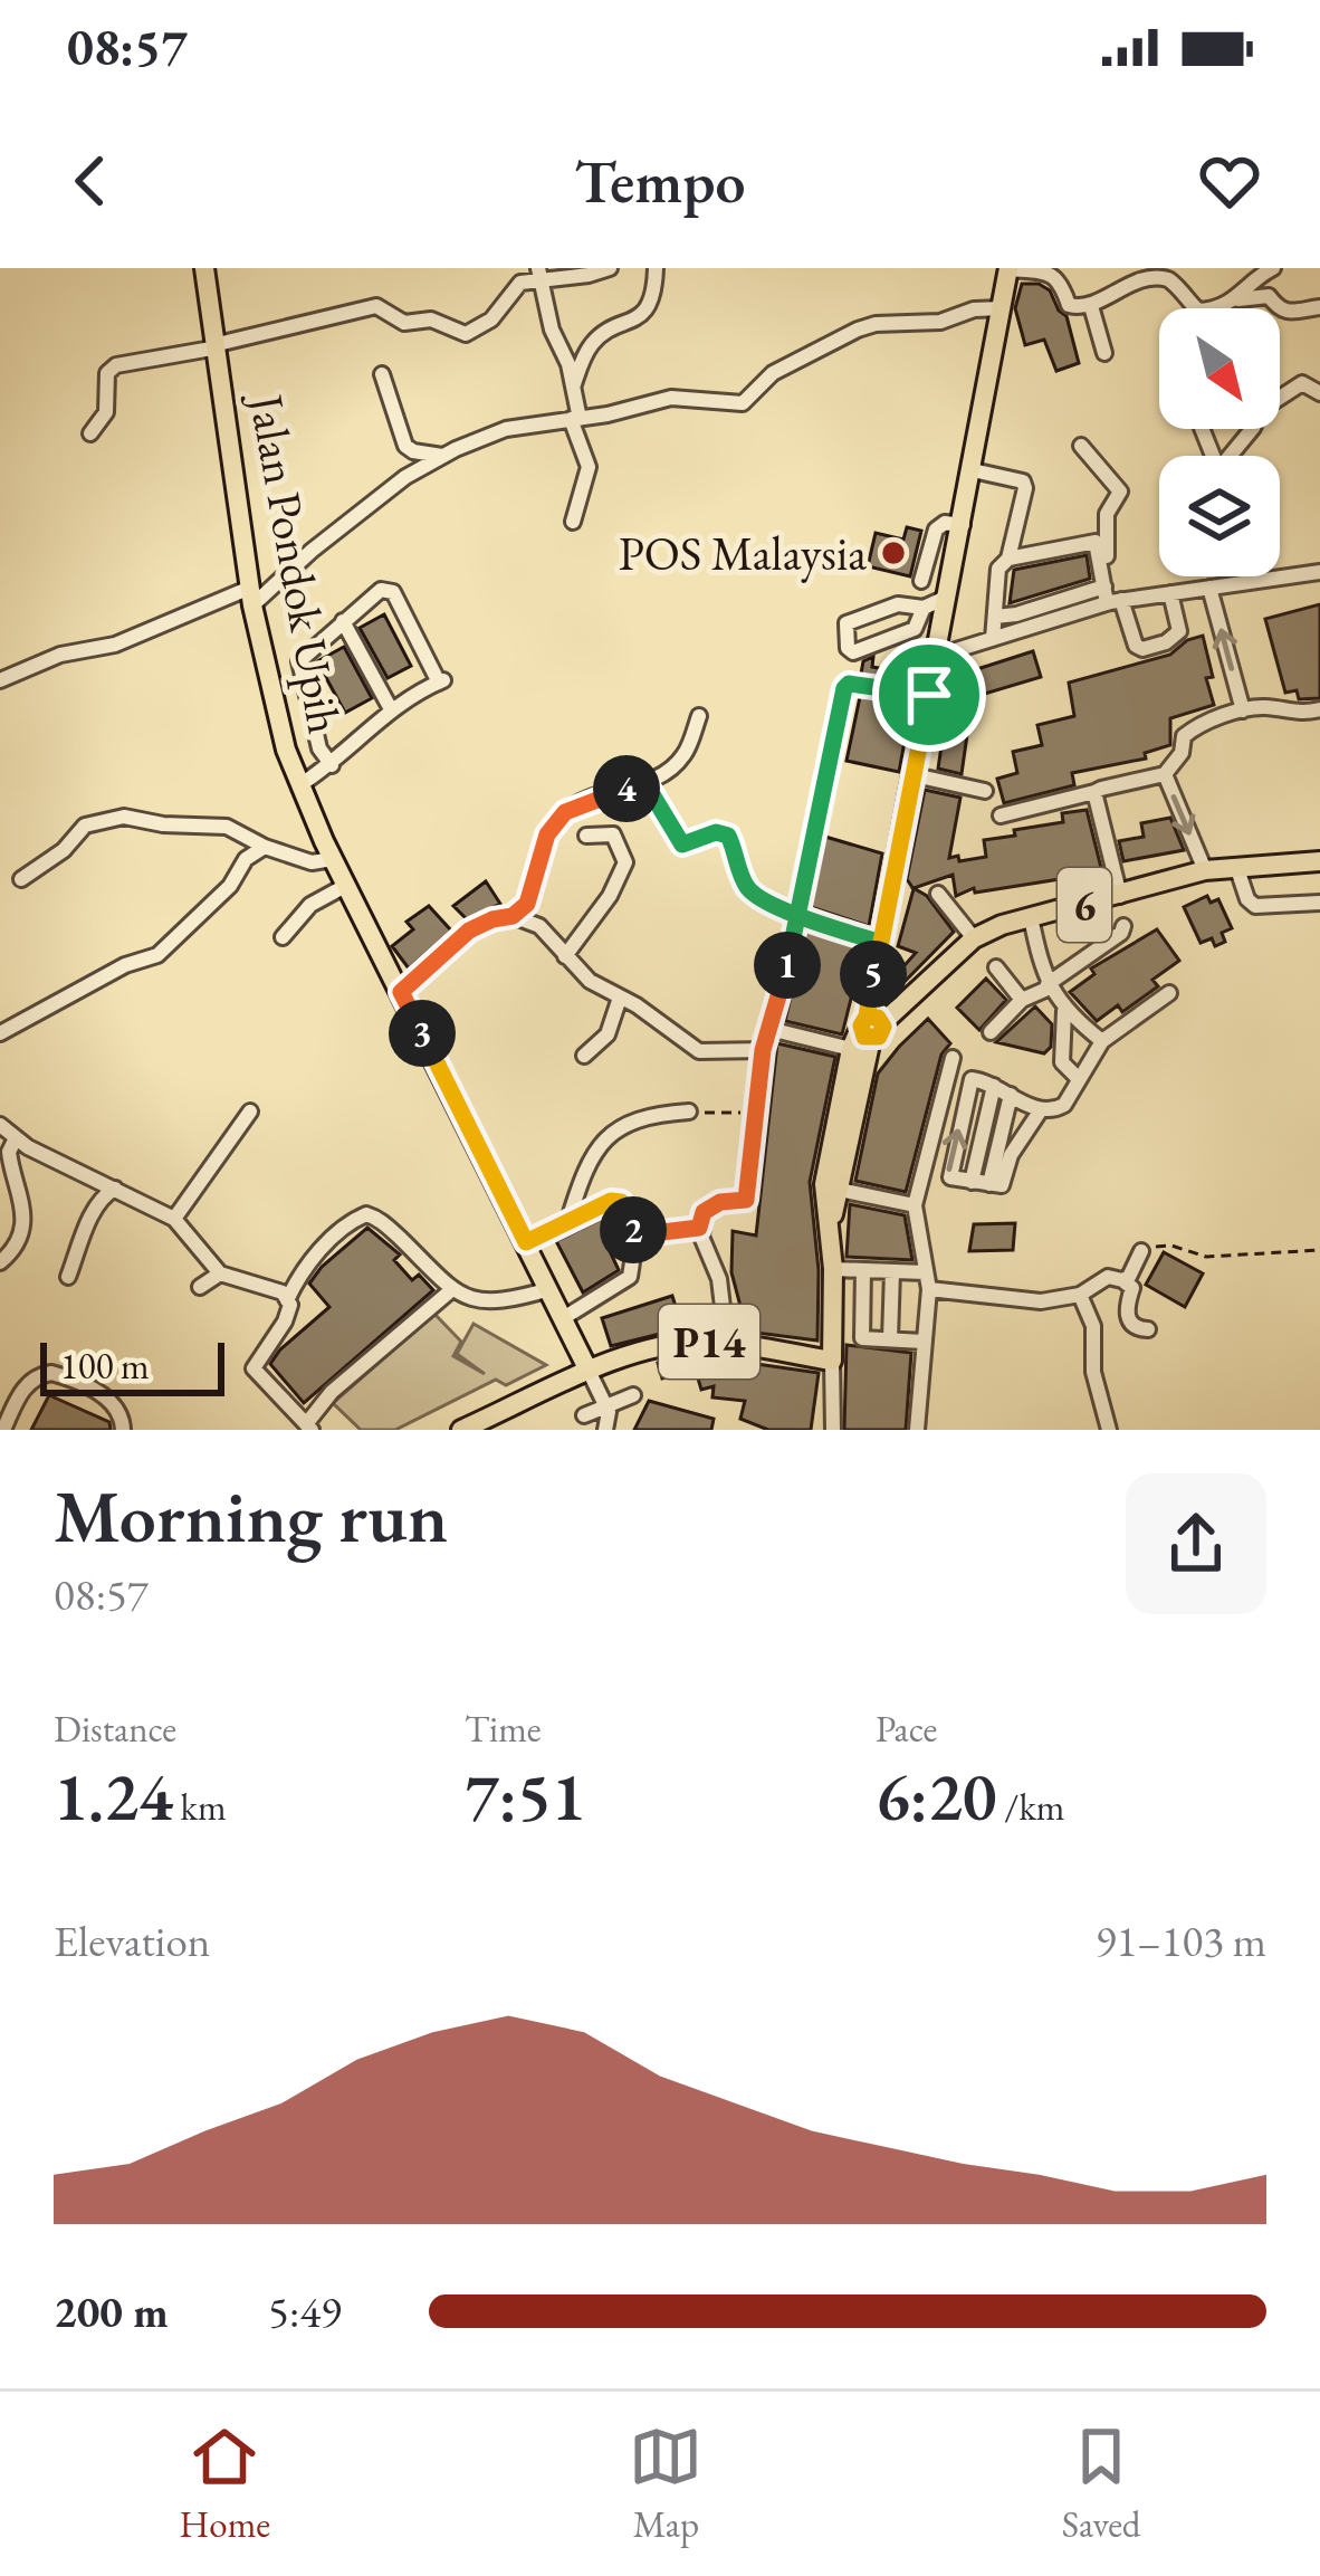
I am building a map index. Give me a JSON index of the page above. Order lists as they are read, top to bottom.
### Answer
{
  "streets": {
    "main road": ["Jalan Pondok Upih", "6", "P14"]
  },
  "crossings": [
    ["Jalan Pondok Upih", "P14"],
    ["6", "P14"]
  ],
  "places": ["POS Malaysia"],
  "scale_bar": "100 m",
  "north": "bottom right",
  "page": {
    "status": "08:57",
    "header": "Tempo",
    "pins": [
      "4",
      "1",
      "5",
      "3",
      "2"
    ],
    "scale": "100 m",
    "heading": ["Morning run", "08:57"],
    "stats": [
      ["Distance", "1.24 km"],
      ["Time", "7:51"],
      ["Pace", "6:20 /km"]
    ],
    "chart": ["Elevation", "91–103 m"],
    "list": [
      {
        "name": "200 m",
        "note": "5:49"
      }
    ],
    "tabs": ["Home", "Map", "Saved"]
  }
}
